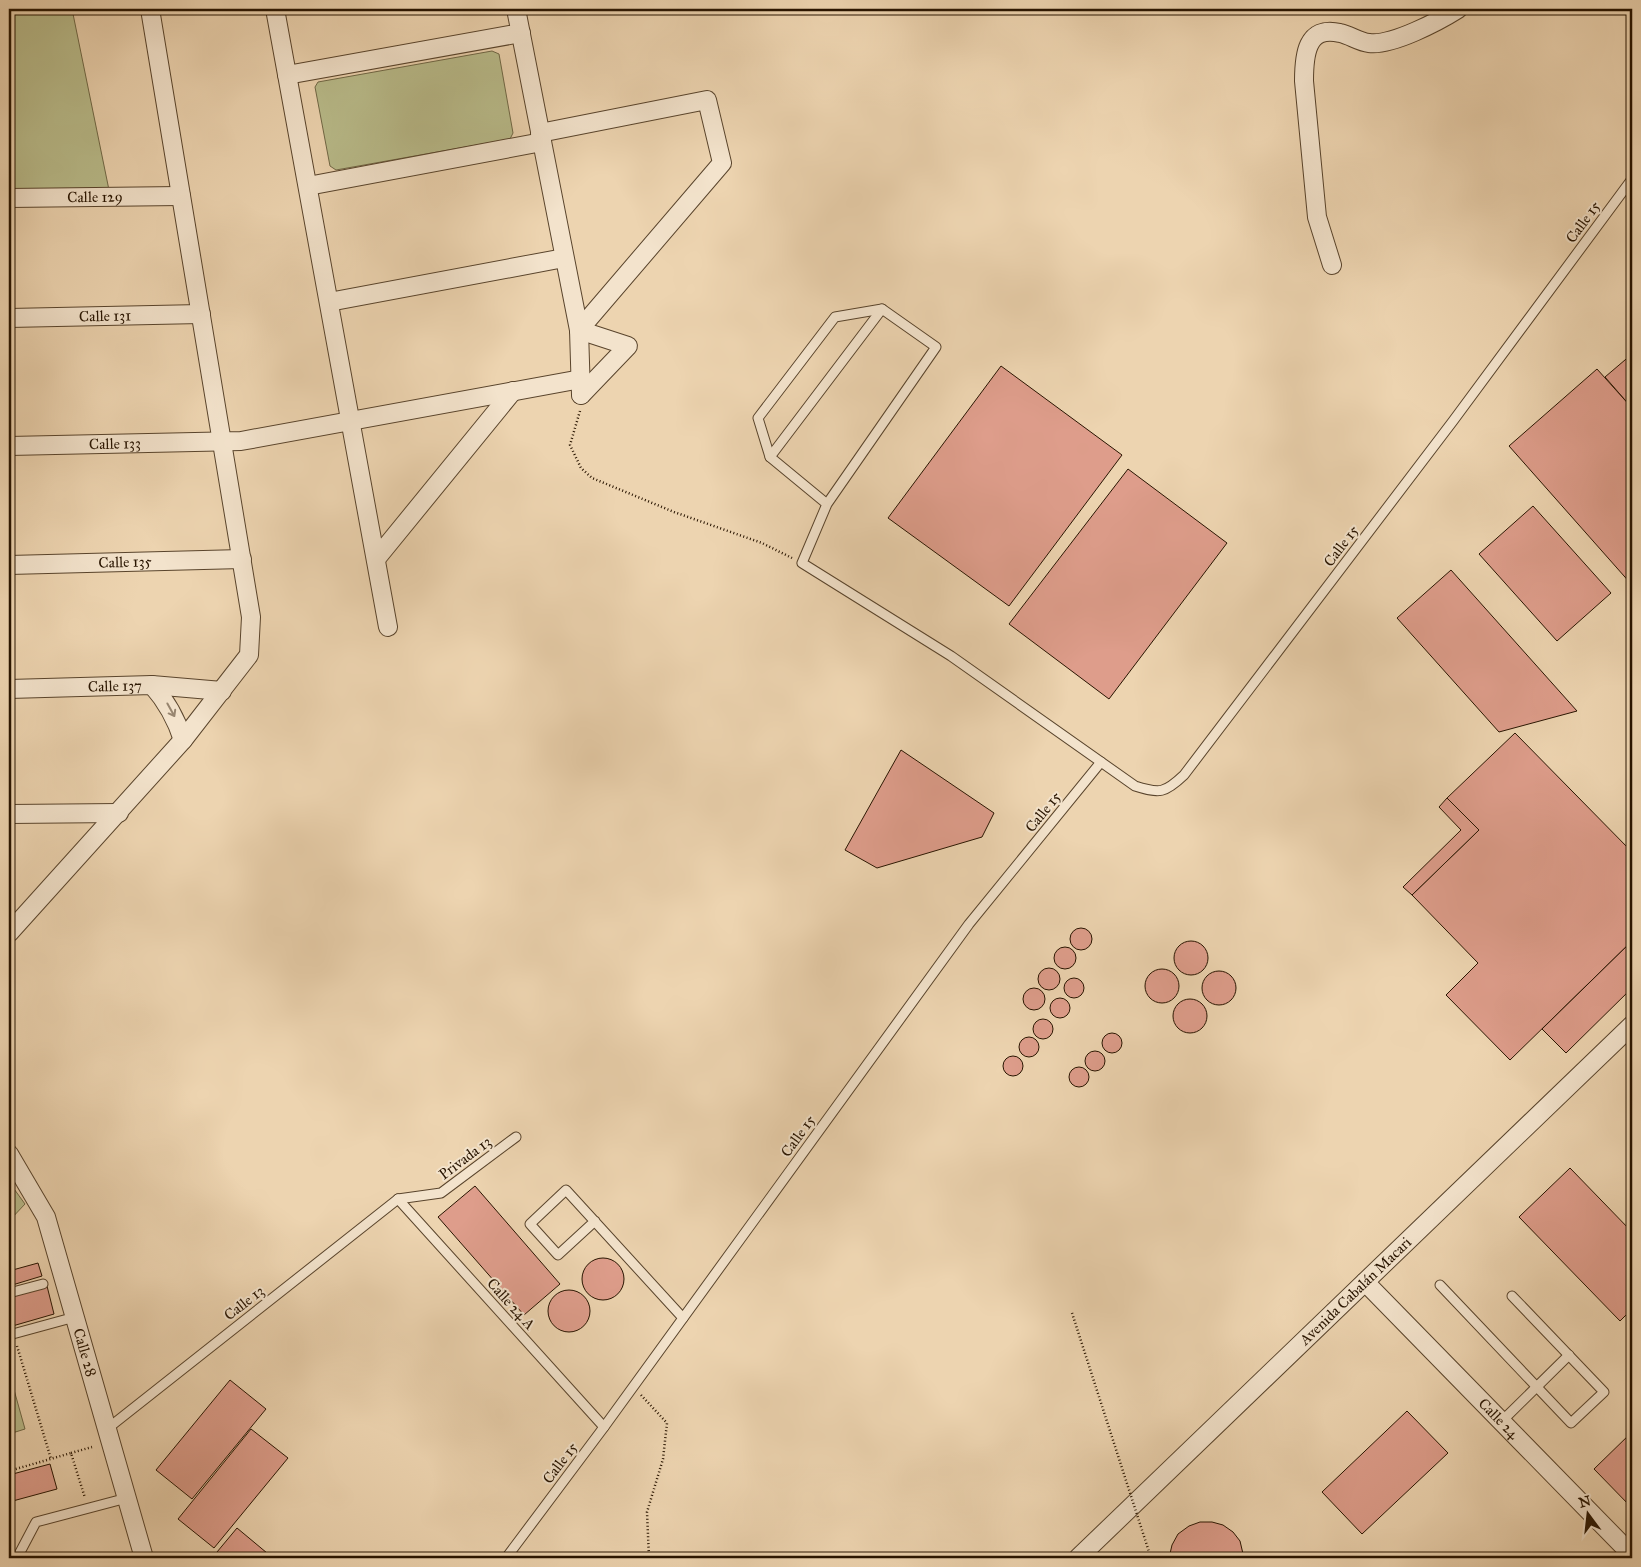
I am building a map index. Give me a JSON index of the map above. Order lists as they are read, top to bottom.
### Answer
{
  "streets": {
    "street": [
      "Calle 129",
      "Calle 131",
      "Calle 133",
      "Calle 135",
      "Calle 137",
      "Avenida Cabalán Macari",
      "Calle 28",
      "Calle 24"
    ],
    "lane": [
      "Calle 15",
      "Privada 13",
      "Calle 13",
      "Calle 24 A"
    ]
  },
  "crossings": [
    ["Calle 15", "Calle 24 A"],
    ["Privada 13", "Calle 13"],
    ["Privada 13", "Calle 24 A"],
    ["Avenida Cabalán Macari", "Calle 24"],
    ["Calle 13", "Calle 24 A"],
    ["Calle 13", "Calle 28"]
  ],
  "north": "top"
}
